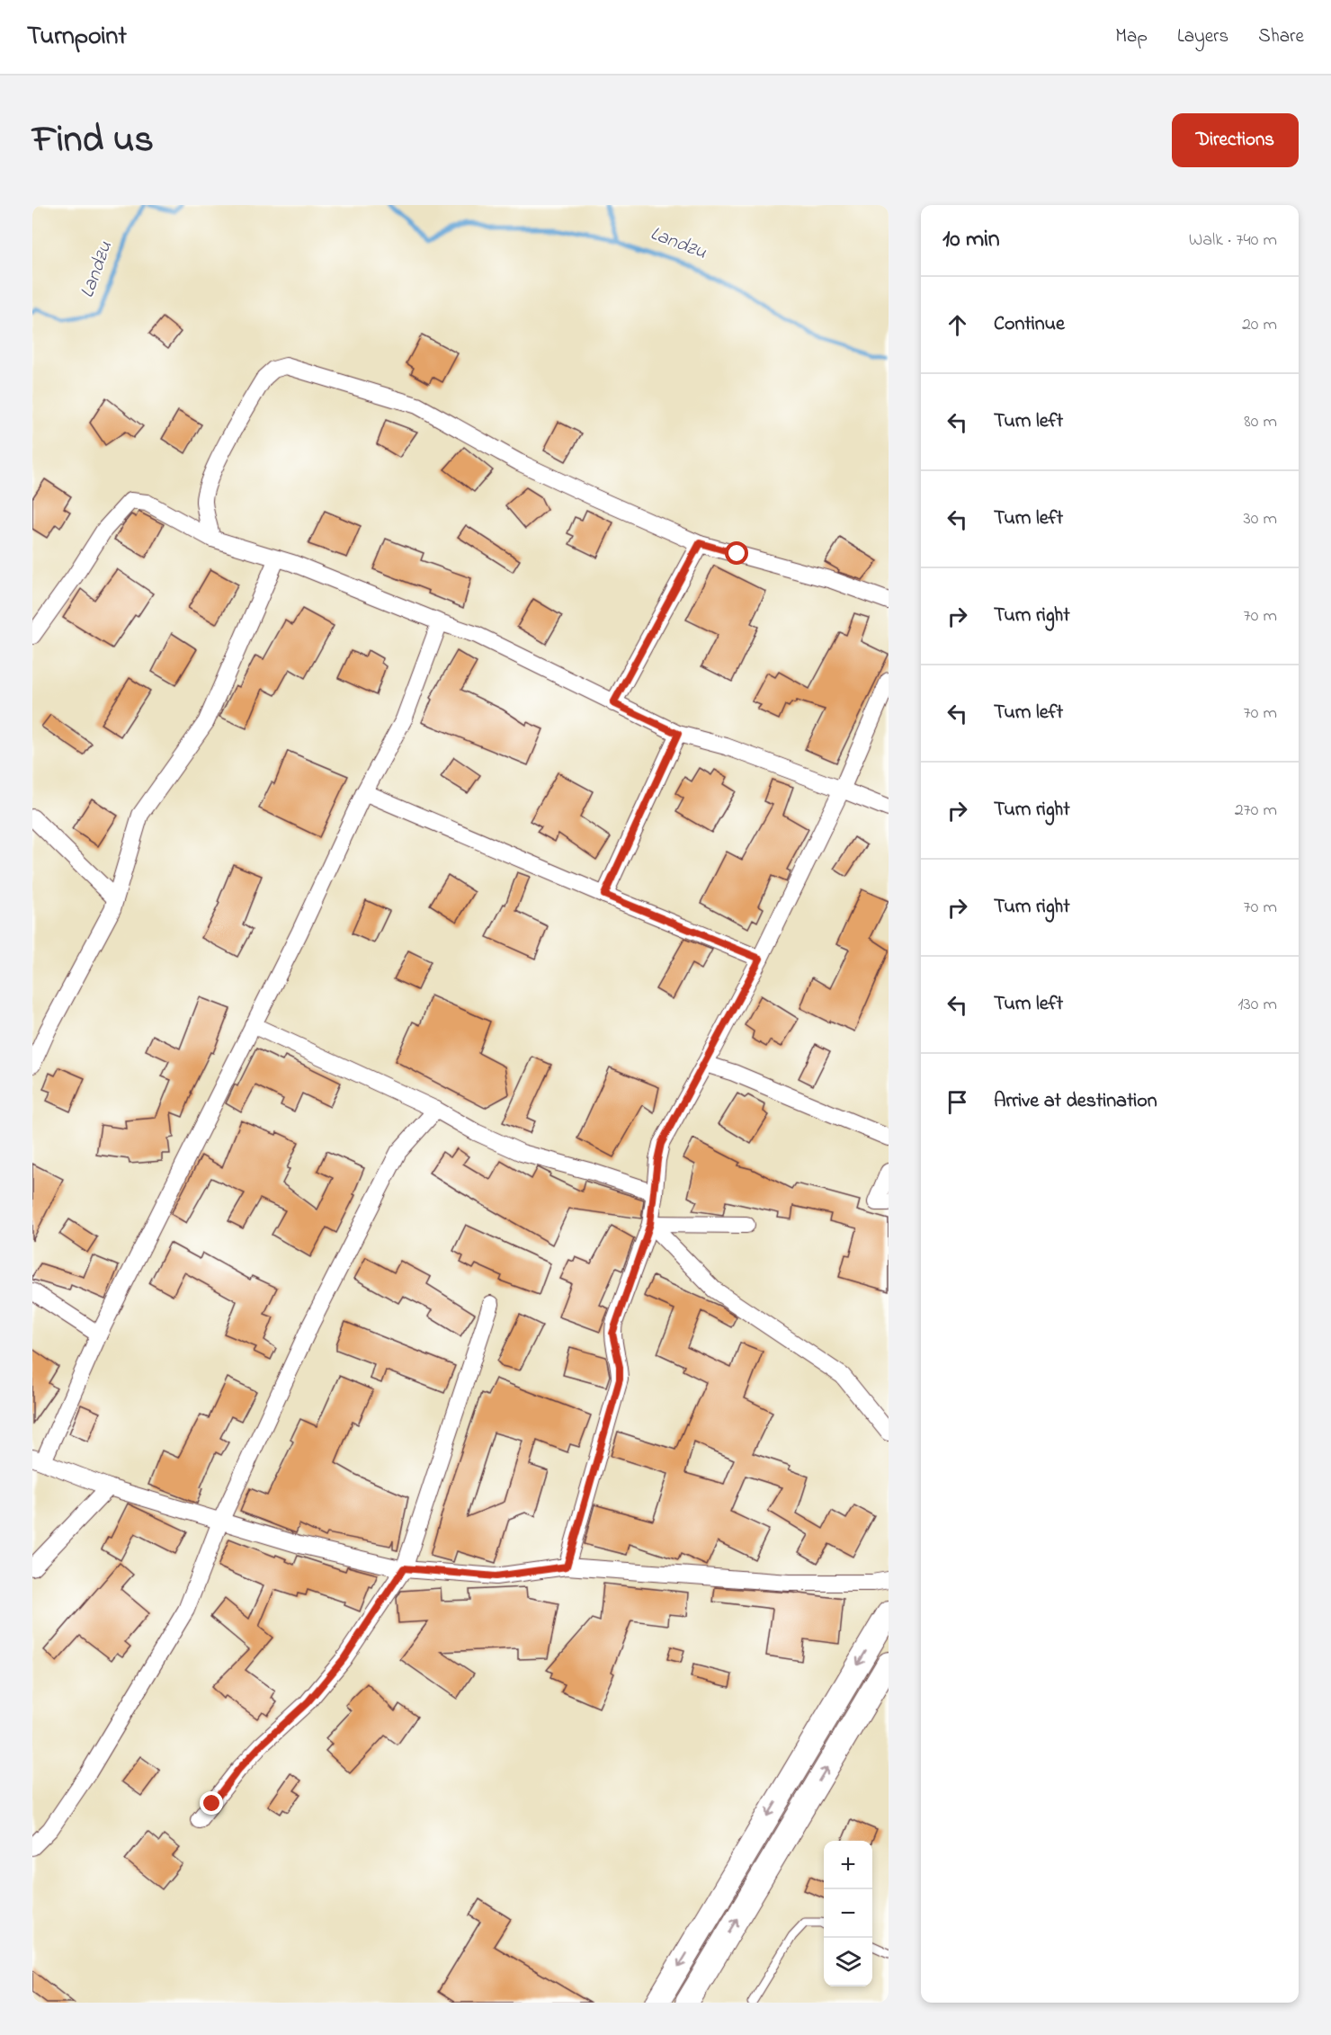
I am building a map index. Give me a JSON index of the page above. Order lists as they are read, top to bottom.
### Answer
{
  "water": ["Landzu"],
  "page": {
    "header": "Turnpoint",
    "nav": ["Map", "Layers", "Share"],
    "title": "Find us",
    "buttons": "Directions",
    "heading": ["10 min", "Walk · 740 m"],
    "list": [
      ["Continue", "20 m"],
      ["Turn left", "80 m"],
      ["Turn left", "30 m"],
      ["Turn right", "70 m"],
      ["Turn left", "70 m"],
      ["Turn right", "270 m"],
      ["Turn right", "70 m"],
      ["Turn left", "130 m"],
      "Arrive at destination"
    ],
    "map_buttons": ["+", "−"]
  }
}
